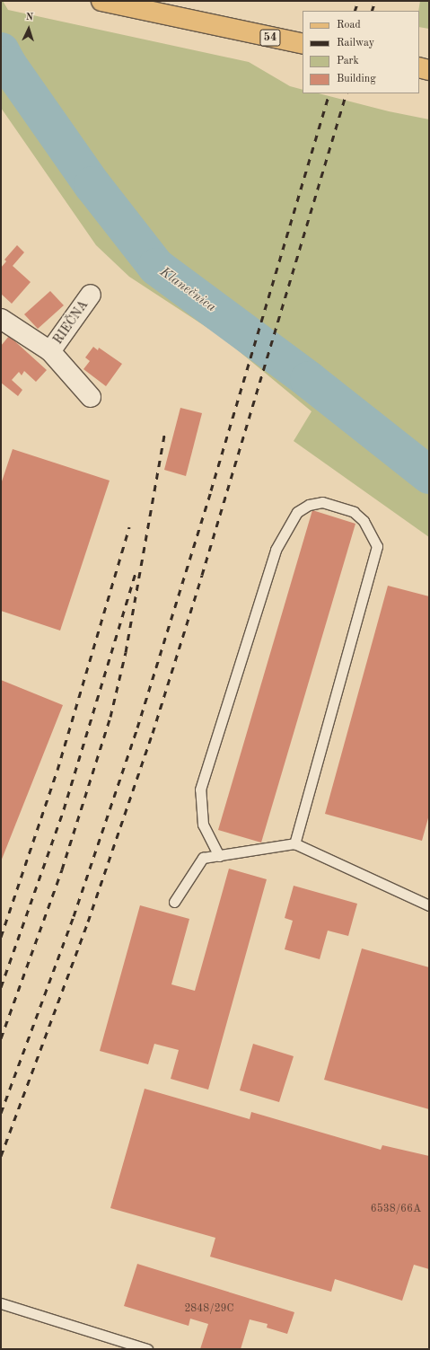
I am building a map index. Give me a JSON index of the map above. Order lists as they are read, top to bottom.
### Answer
{
  "streets": {
    "main road": ["54"],
    "street": ["RIEČNA"]
  },
  "water": ["Klanečnica"],
  "house_numbers": ["6538/66A", "2848/29C"],
  "legend": [
    "Road",
    "Railway",
    "Park",
    "Building"
  ],
  "north": "top"
}
